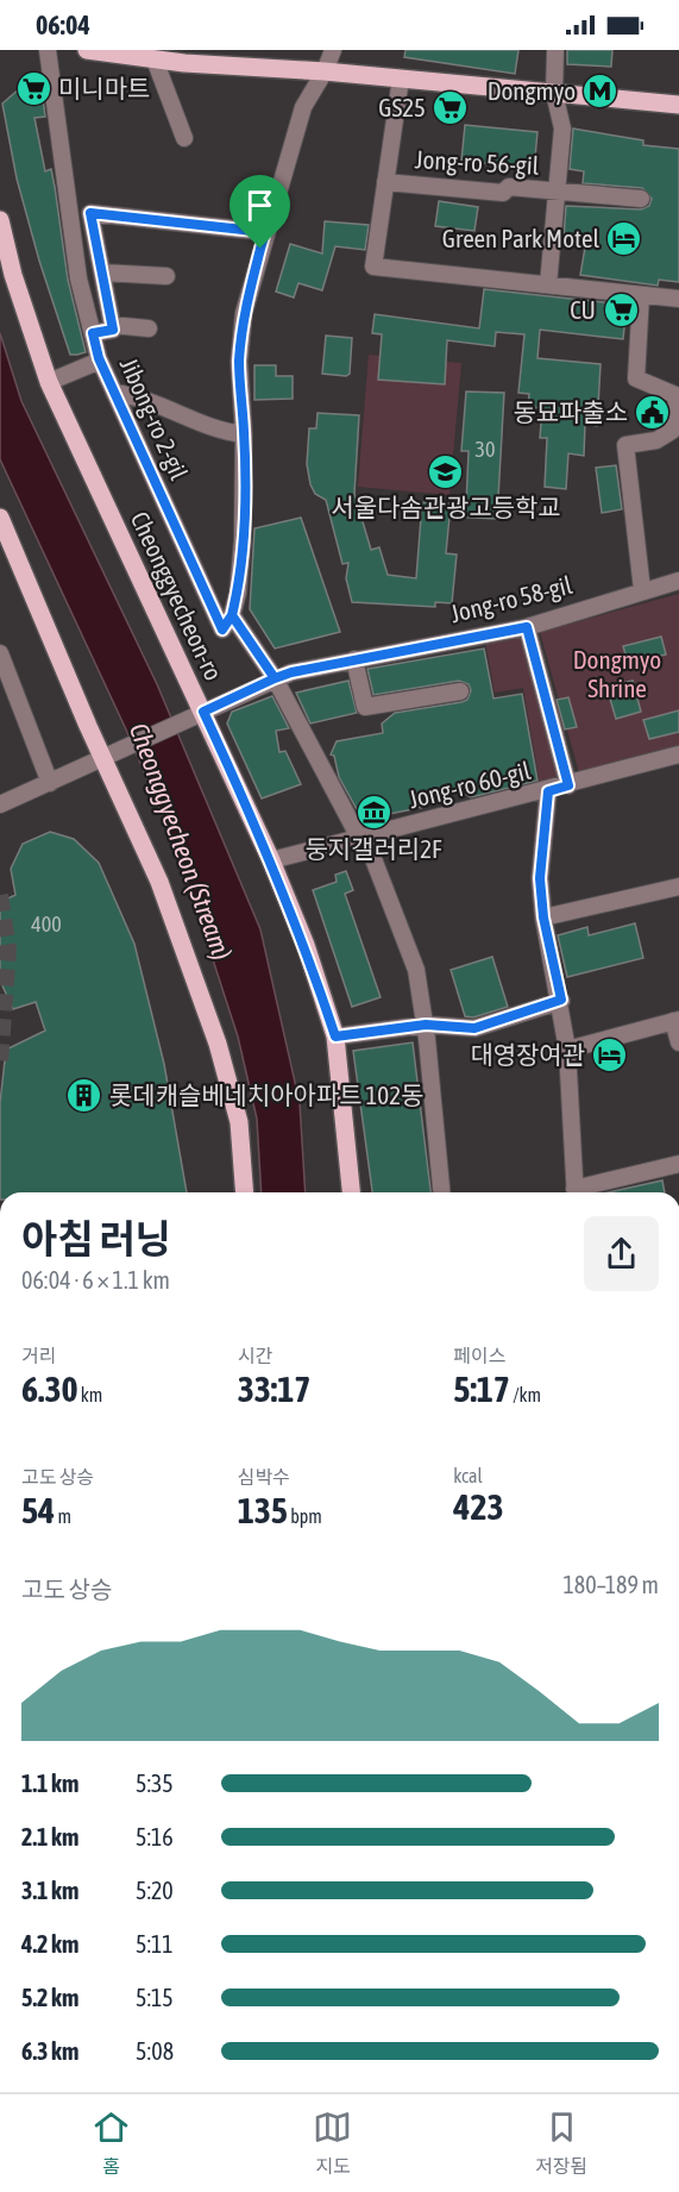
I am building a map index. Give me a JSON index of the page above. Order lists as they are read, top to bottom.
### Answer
{
  "streets": {
    "main road": ["Cheonggyecheon-ro"],
    "street": [
      "Jong-ro 56-gil",
      "Jibong-ro 2-gil",
      "Jong-ro 58-gil",
      "Jong-ro 60-gil"
    ]
  },
  "crossings": [
    ["Cheonggyecheon-ro", "Jong-ro 58-gil"],
    ["Cheonggyecheon-ro", "Jong-ro 60-gil"]
  ],
  "water": ["Cheonggyecheon (Stream)"],
  "parks": ["Dongmyo Shrine"],
  "places": {
    "supermarket": ["미니마트", "GS25", "CU"],
    "metro station": ["Dongmyo"],
    "hotel": ["Green Park Motel", "대영장여관"],
    "public building": ["동묘파출소"],
    "school or university": ["서울다솜관광고등학교"],
    "museum": ["둥지갤러리2F"],
    "building": ["롯데캐슬베네치아아파트 102동"]
  },
  "house_numbers": ["30", "400"],
  "page": {
    "status": "06:04",
    "heading": ["아침 러닝", "06:04 · 6 × 1.1 km"],
    "stats": [
      ["거리", "6.30 km"],
      ["시간", "33:17"],
      ["페이스", "5:17 /km"],
      ["고도 상승", "54 m"],
      ["심박수", "135 bpm"],
      ["kcal", "423"]
    ],
    "chart": ["고도 상승", "180–189 m"],
    "list": [
      {
        "name": "1.1 km",
        "note": "5:35"
      },
      {
        "name": "2.1 km",
        "note": "5:16"
      },
      {
        "name": "3.1 km",
        "note": "5:20"
      },
      {
        "name": "4.2 km",
        "note": "5:11"
      },
      {
        "name": "5.2 km",
        "note": "5:15"
      },
      {
        "name": "6.3 km",
        "note": "5:08"
      }
    ],
    "tabs": ["홈", "지도", "저장됨"]
  }
}
